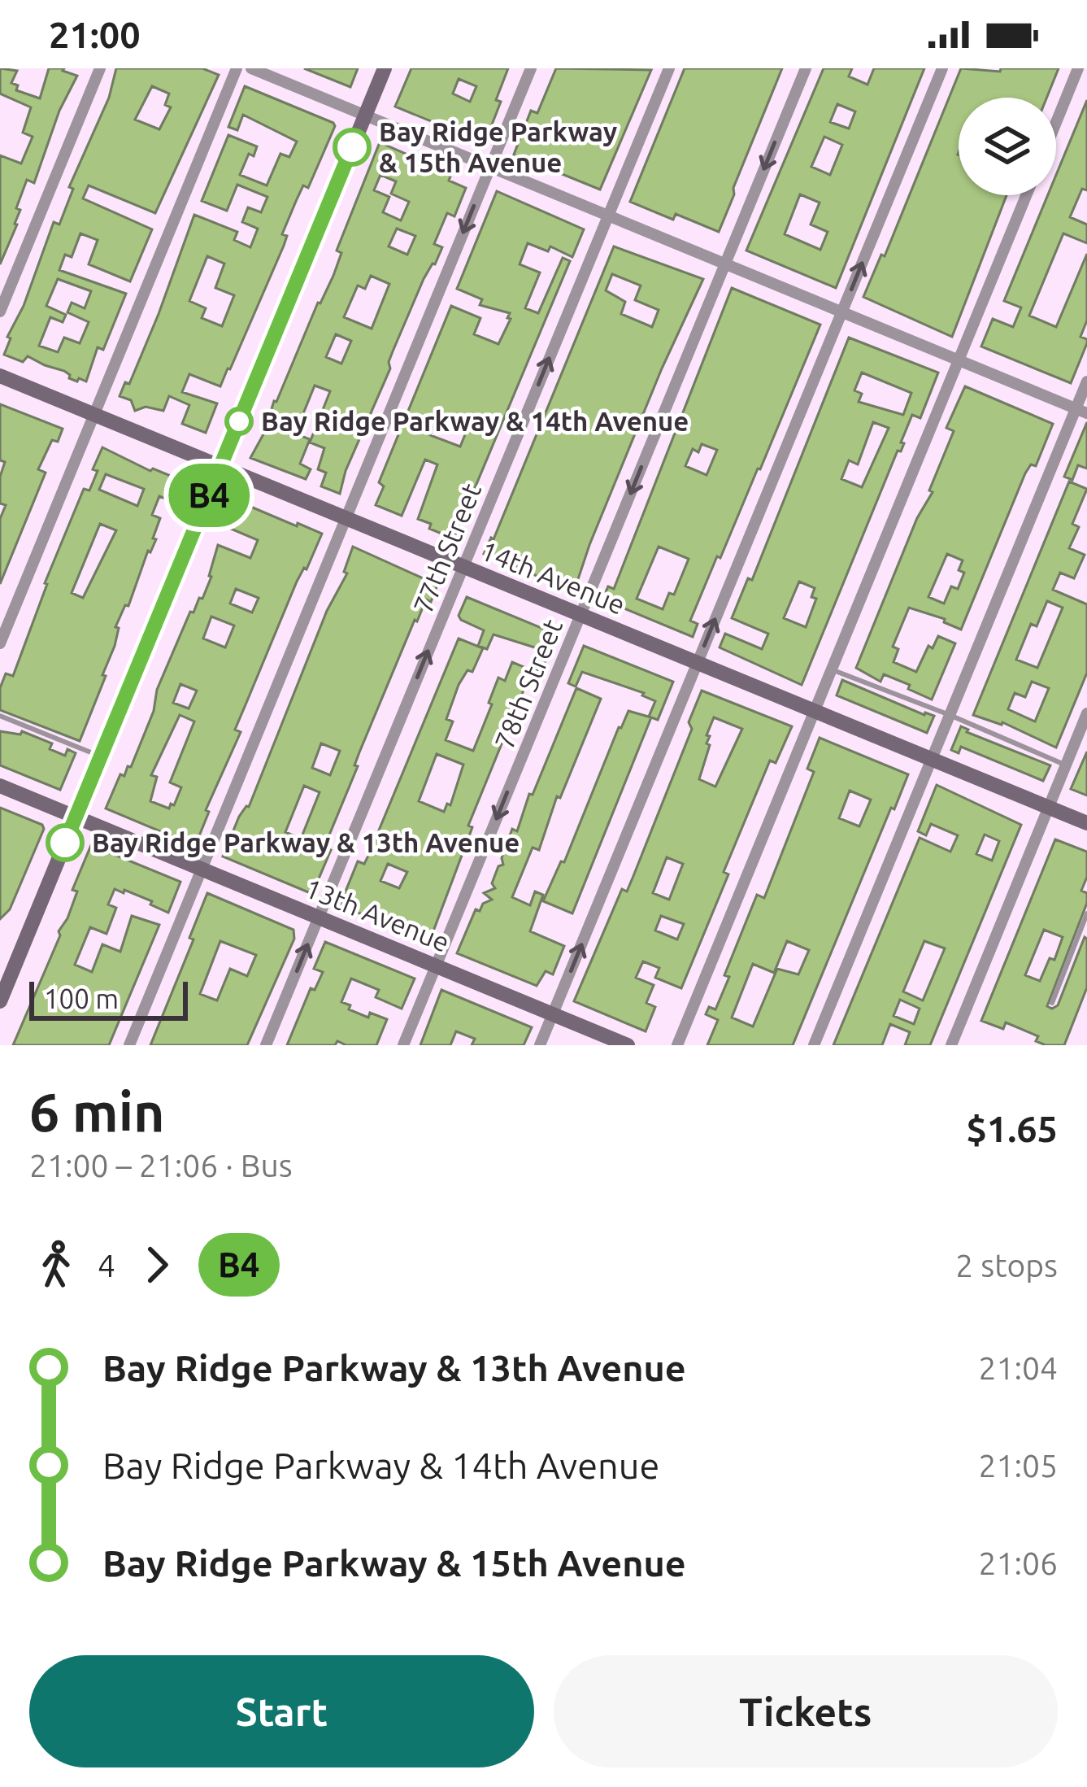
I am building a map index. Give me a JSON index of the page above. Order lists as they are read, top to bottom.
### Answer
{
  "streets": {
    "main road": ["14th Avenue", "13th Avenue"],
    "street": ["77th Street", "78th Street"]
  },
  "crossings": [
    ["77th Street", "14th Avenue"],
    ["77th Street", "13th Avenue"],
    ["14th Avenue", "78th Street"],
    ["78th Street", "13th Avenue"]
  ],
  "one_way": ["77th Street", "78th Street"],
  "places": ["Bay Ridge Parkway & 15th Avenue", "Bay Ridge Parkway & 14th Avenue", "Bay Ridge Parkway & 13th Avenue"],
  "lines": ["bus line B4"],
  "scale_bar": "100 m",
  "page": {
    "status": "21:00",
    "on_map": "B4",
    "scale": "100 m",
    "heading": ["6 min", "21:00 – 21:06 · Bus", "$1.65"],
    "legs": ["4", "B4", "2 stops"],
    "list": [
      {
        "name": "Bay Ridge Parkway & 13th Avenue",
        "value": "21:04"
      },
      {
        "name": "Bay Ridge Parkway & 14th Avenue",
        "value": "21:05"
      },
      {
        "name": "Bay Ridge Parkway & 15th Avenue",
        "value": "21:06"
      }
    ],
    "buttons": ["Start", "Tickets"]
  }
}
